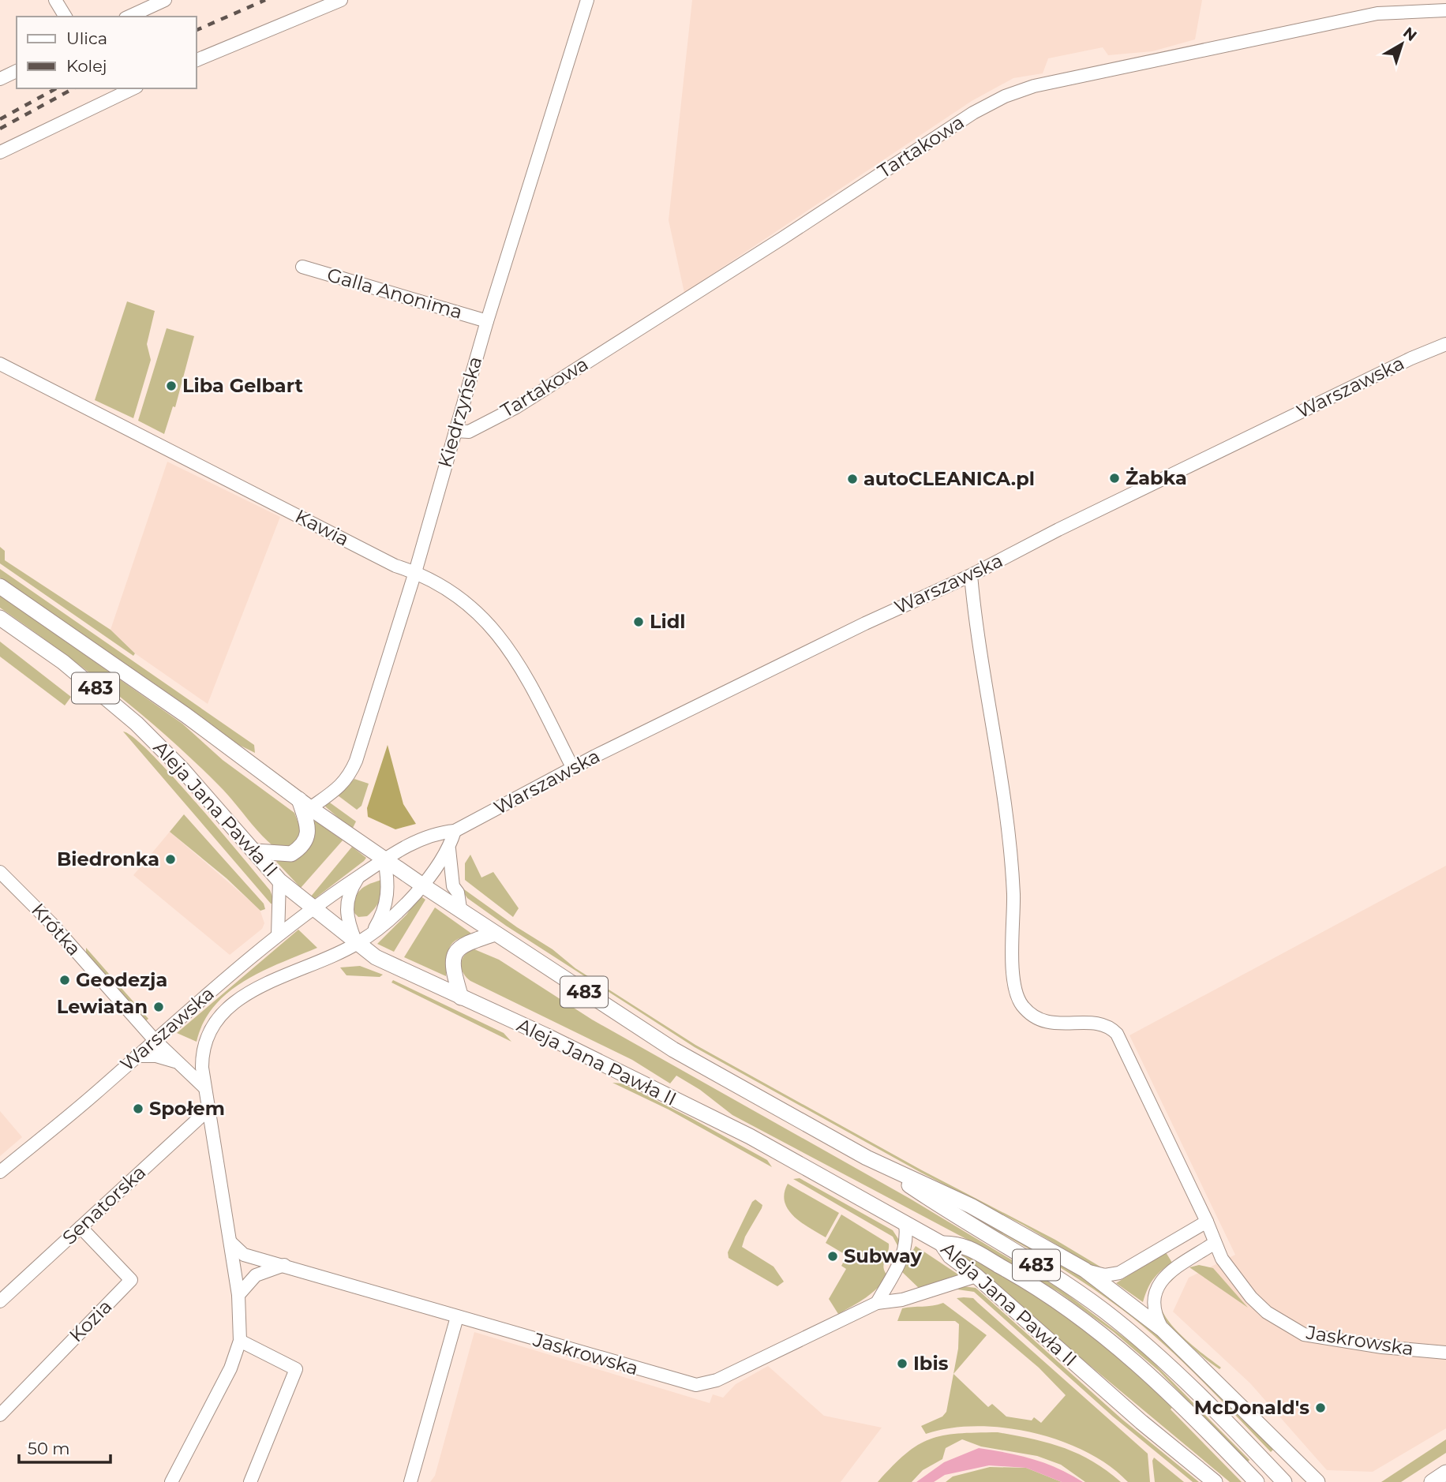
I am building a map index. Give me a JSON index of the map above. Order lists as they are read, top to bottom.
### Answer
{
  "streets": {
    "main road": ["483", "Aleja Jana Pawła II"],
    "street": [
      "Tartakowa",
      "Galla Anonima",
      "Warszawska",
      "Kiedrzyńska",
      "Kawia",
      "Krótka",
      "Senatorska",
      "Kozia",
      "Jaskrowska"
    ]
  },
  "crossings": [
    ["Tartakowa", "Kiedrzyńska"],
    ["Galla Anonima", "Kiedrzyńska"],
    ["Warszawska", "Kawia"],
    ["Warszawska", "Aleja Jana Pawła II"],
    ["Warszawska", "Krótka"],
    ["Warszawska", "Jaskrowska"],
    ["Kiedrzyńska", "Kawia"],
    ["Kiedrzyńska", "Aleja Jana Pawła II"],
    ["Aleja Jana Pawła II", "Jaskrowska"],
    ["Senatorska", "Kozia"]
  ],
  "places": [
    "Liba Gelbart",
    "Żabka",
    "autoCLEANICA.pl",
    "Lidl",
    "Biedronka",
    "Geodezja",
    "Lewiatan",
    "Społem",
    "Subway",
    "Ibis",
    "McDonald's"
  ],
  "legend": ["Ulica", "Kolej"],
  "scale_bar": "50 m",
  "north": "top right"
}
